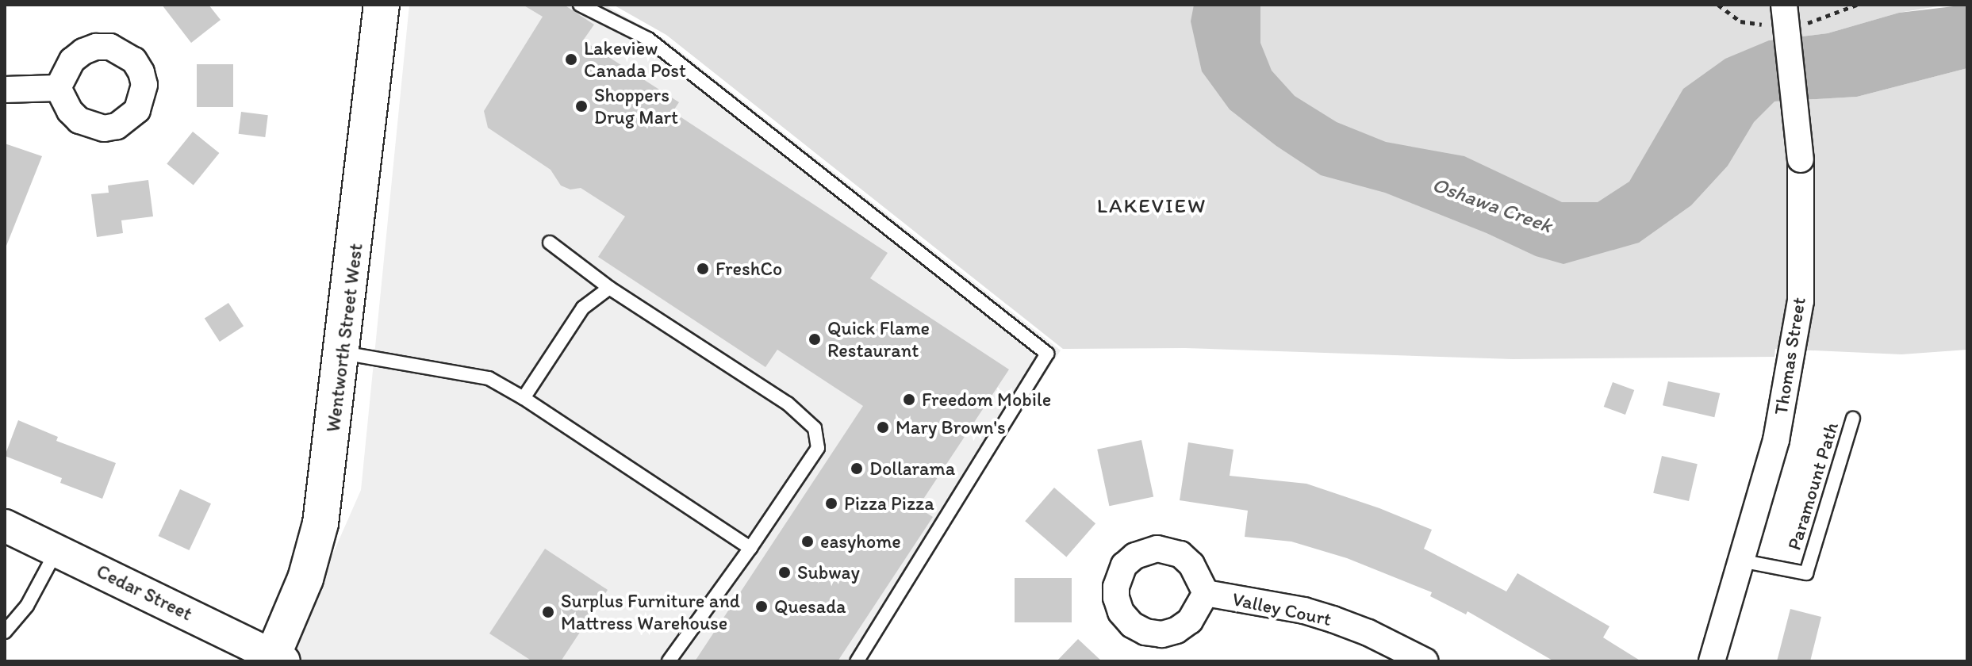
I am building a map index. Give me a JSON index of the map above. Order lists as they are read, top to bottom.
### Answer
{
  "streets": {
    "main road": ["Wentworth Street West"],
    "street": ["Thomas Street", "Cedar Street", "Valley Court"],
    "lane": ["Paramount Path"]
  },
  "crossings": [
    ["Wentworth Street West", "Cedar Street"],
    ["Thomas Street", "Paramount Path"]
  ],
  "districts": ["LAKEVIEW"],
  "water": ["Oshawa Creek"],
  "places": [
    "Lakeview Canada Post",
    "Shoppers Drug Mart",
    "FreshCo",
    "Quick Flame Restaurant",
    "Freedom Mobile",
    "Mary Brown's",
    "Dollarama",
    "Pizza Pizza",
    "easyhome",
    "Subway",
    "Quesada",
    "Surplus Furniture and Mattress Warehouse"
  ]
}
